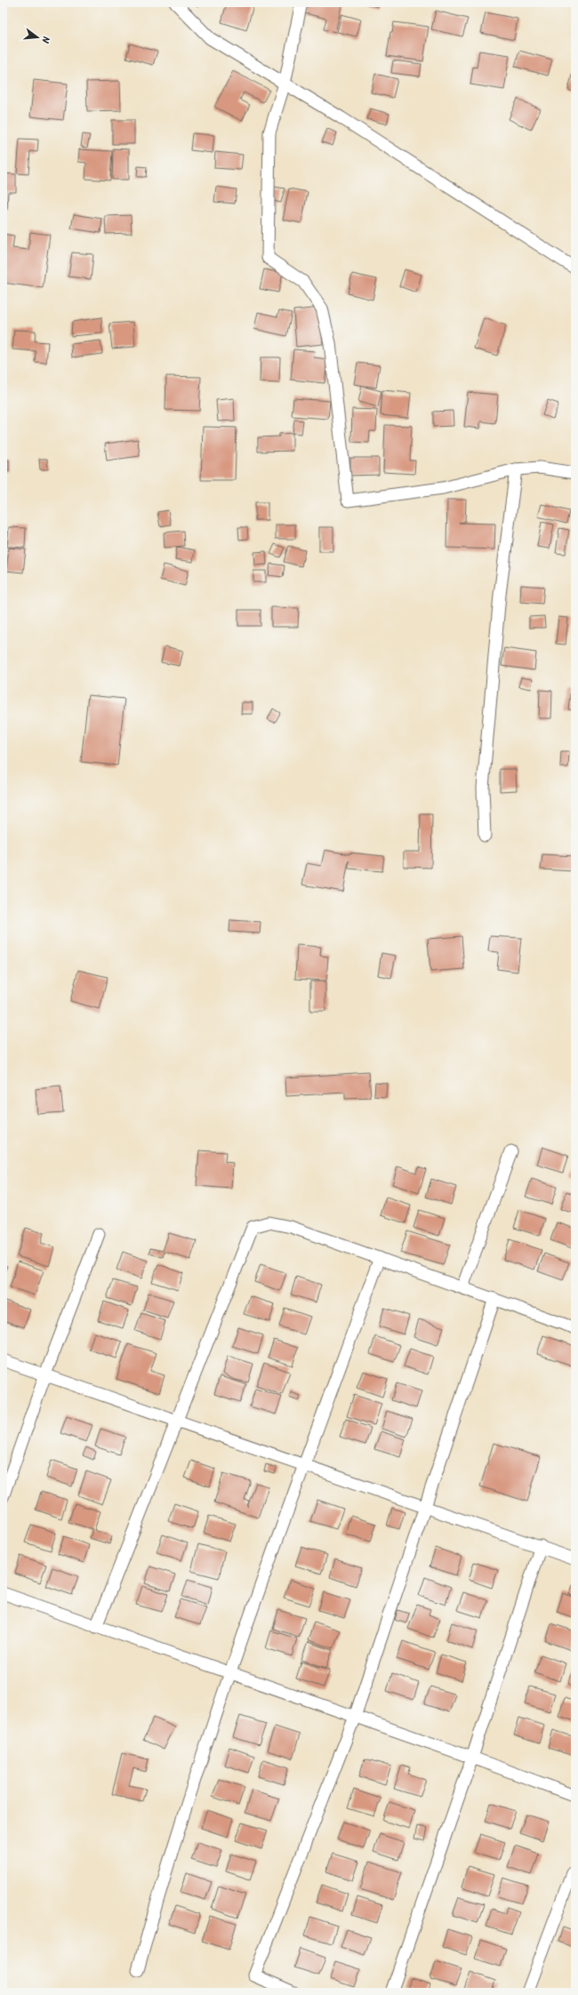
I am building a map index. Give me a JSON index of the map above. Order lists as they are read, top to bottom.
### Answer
{
  "north": "right"
}
